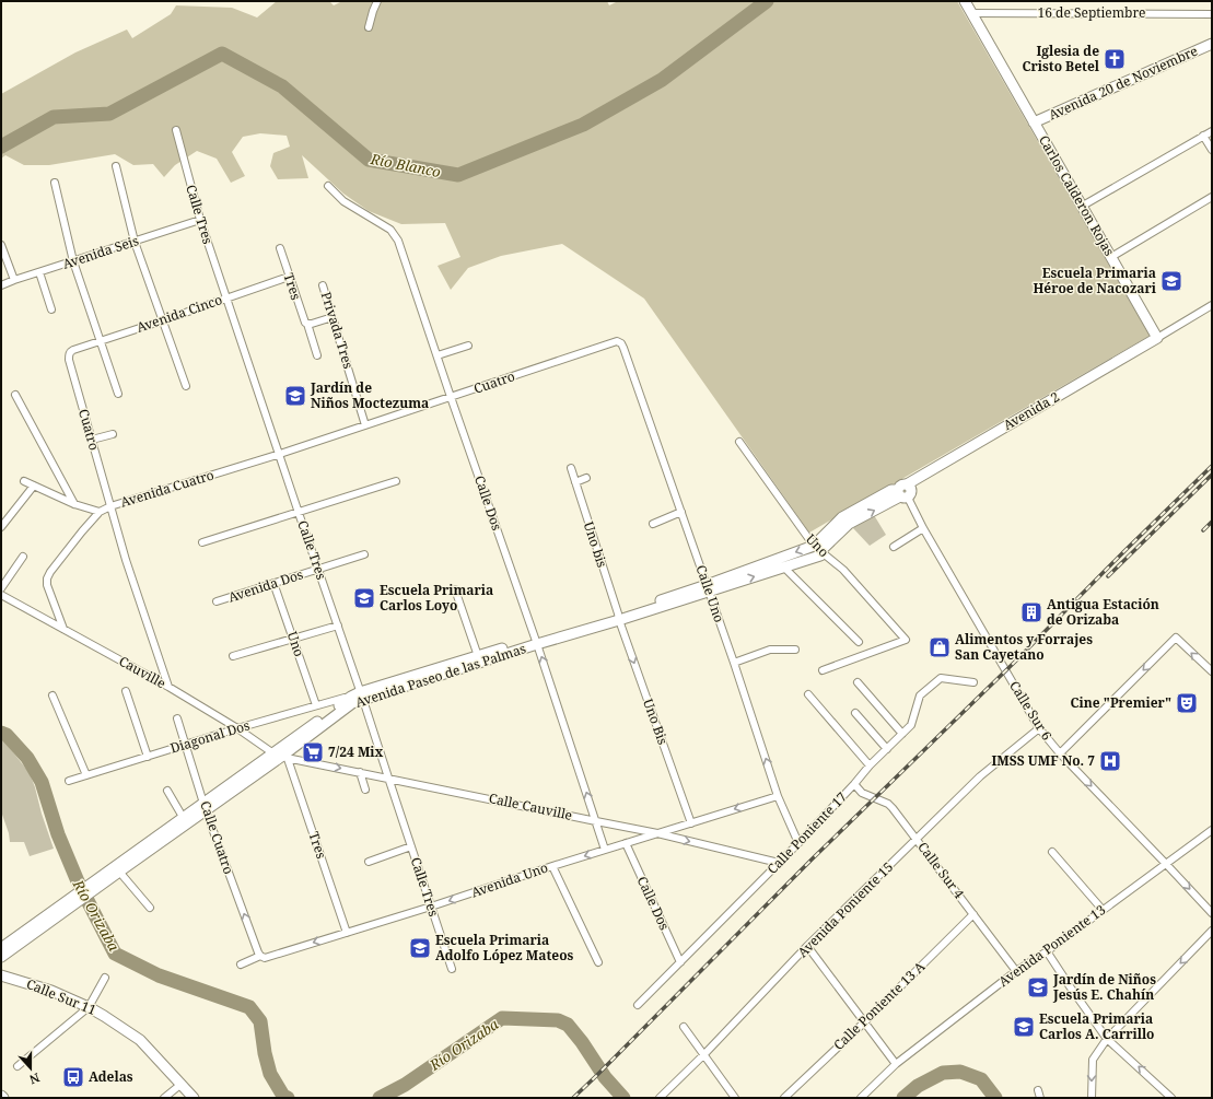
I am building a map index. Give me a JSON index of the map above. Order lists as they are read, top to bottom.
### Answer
{
  "streets": {
    "street": [
      "16 de Septiembre",
      "Avenida 20 de Noviembre",
      "Carlos Calderon Rojas",
      "Calle Tres",
      "Avenida Seis",
      "Tres",
      "Avenida Cinco",
      "Privada Tres",
      "Cuatro",
      "Avenida 2",
      "Avenida Cuatro",
      "Calle Dos",
      "Uno bis",
      "Uno",
      "Avenida Dos",
      "Calle Uno",
      "Cauville",
      "Avenida Paseo de las Palmas",
      "Calle Sur 6",
      "Uno Bis",
      "Diagonal Dos",
      "Calle Cauville",
      "Calle Poniente 17",
      "Calle Cuatro",
      "Calle Sur 4",
      "Avenida Uno",
      "Avenida Poniente 15",
      "Avenida Poniente 13",
      "Calle Sur 11",
      "Calle Poniente 13 A"
    ]
  },
  "crossings": [
    ["16 de Septiembre", "Carlos Calderon Rojas"],
    ["Avenida 20 de Noviembre", "Carlos Calderon Rojas"],
    ["Carlos Calderon Rojas", "Avenida 2"],
    ["Calle Tres", "Avenida Seis"],
    ["Calle Tres", "Avenida Cinco"],
    ["Calle Tres", "Avenida Cuatro"],
    ["Calle Tres", "Avenida Dos"],
    ["Calle Tres", "Avenida Paseo de las Palmas"],
    ["Calle Tres", "Diagonal Dos"],
    ["Calle Tres", "Calle Cauville"],
    ["Calle Tres", "Avenida Uno"],
    ["Tres", "Avenida Cinco"],
    ["Tres", "Cauville"],
    ["Tres", "Avenida Paseo de las Palmas"],
    ["Tres", "Calle Cauville"],
    ["Tres", "Avenida Uno"],
    ["Avenida Cinco", "Cuatro"],
    ["Privada Tres", "Cuatro"],
    ["Privada Tres", "Avenida Cuatro"],
    ["Cuatro", "Avenida Cuatro"],
    ["Cuatro", "Calle Dos"],
    ["Cuatro", "Calle Uno"],
    ["Avenida 2", "Avenida Paseo de las Palmas"],
    ["Avenida 2", "Calle Sur 6"],
    ["Avenida Cuatro", "Cauville"],
    ["Calle Dos", "Avenida Paseo de las Palmas"],
    ["Calle Dos", "Calle Cauville"],
    ["Calle Dos", "Calle Poniente 17"],
    ["Calle Dos", "Avenida Uno"],
    ["Uno bis", "Avenida Paseo de las Palmas"],
    ["Uno bis", "Uno Bis"],
    ["Uno", "Avenida Dos"],
    ["Uno", "Avenida Paseo de las Palmas"],
    ["Uno", "Diagonal Dos"],
    ["Calle Uno", "Avenida Paseo de las Palmas"],
    ["Calle Uno", "Calle Poniente 17"],
    ["Calle Uno", "Avenida Uno"],
    ["Cauville", "Avenida Paseo de las Palmas"],
    ["Cauville", "Diagonal Dos"],
    ["Cauville", "Calle Cauville"],
    ["Avenida Paseo de las Palmas", "Calle Sur 6"],
    ["Avenida Paseo de las Palmas", "Uno Bis"],
    ["Avenida Paseo de las Palmas", "Diagonal Dos"],
    ["Avenida Paseo de las Palmas", "Calle Cauville"],
    ["Avenida Paseo de las Palmas", "Calle Cuatro"],
    ["Calle Sur 6", "Avenida Poniente 15"],
    ["Calle Sur 6", "Avenida Poniente 13"],
    ["Uno Bis", "Avenida Uno"],
    ["Diagonal Dos", "Calle Cuatro"],
    ["Calle Cauville", "Calle Poniente 17"],
    ["Calle Cauville", "Avenida Uno"],
    ["Calle Poniente 17", "Calle Sur 4"],
    ["Calle Cuatro", "Avenida Uno"],
    ["Calle Sur 4", "Avenida Poniente 15"],
    ["Calle Sur 4", "Avenida Poniente 13"],
    ["Calle Sur 4", "Calle Poniente 13 A"]
  ],
  "one_way": [
    "Calle Sur 6",
    "Uno Bis",
    "Calle Cauville",
    "Calle Cuatro",
    "Avenida Uno"
  ],
  "water": ["Río Blanco", "Río Orizaba"],
  "places": {
    "church": ["Iglesia de Cristo Betel"],
    "school or university": [
      "Escuela Primaria Héroe de Nacozari",
      "Jardín de Niños Moctezuma",
      "Escuela Primaria Carlos Loyo",
      "Escuela Primaria Adolfo López Mateos",
      "Jardín de Niños Jesús E. Chahín",
      "Escuela Primaria Carlos A. Carrillo"
    ],
    "building": ["Antigua Estación de Orizaba"],
    "shop": ["Alimentos y Forrajes San Cayetano"],
    "theatre": ["Cine \"Premier\""],
    "supermarket": ["7/24 Mix"],
    "hospital": ["IMSS UMF No. 7"],
    "bus stop": ["Adelas"]
  },
  "north": "bottom"
}
